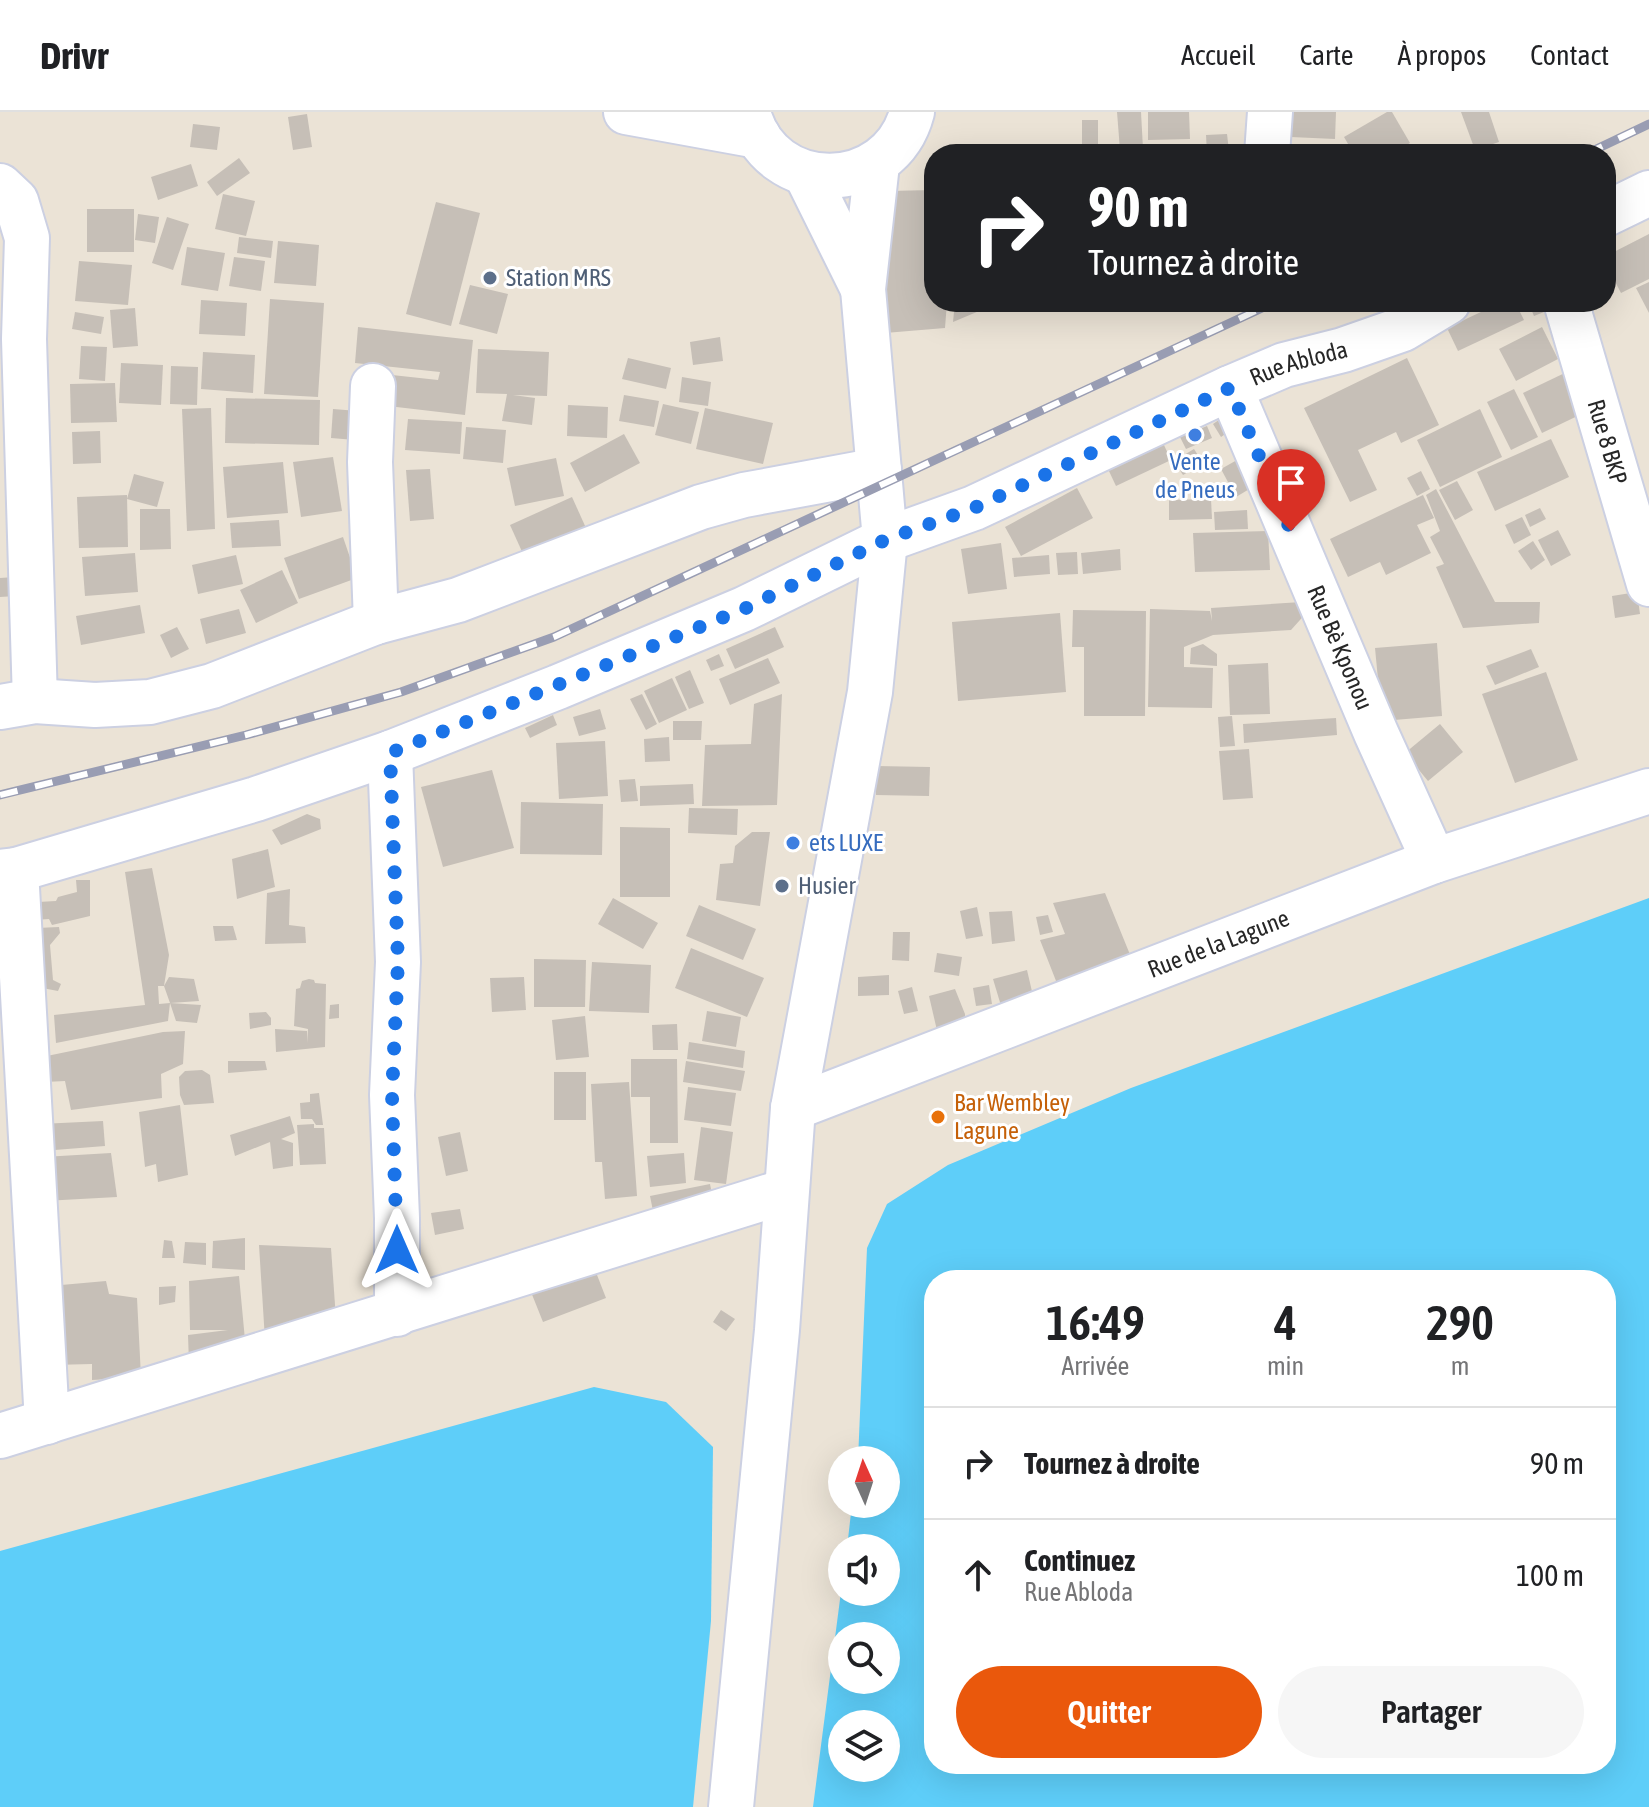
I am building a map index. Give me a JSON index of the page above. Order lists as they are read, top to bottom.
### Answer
{
  "streets": {
    "street": [
      "Rue Abloda",
      "Rue 8 BKP",
      "Rue Bè Kponou",
      "Rue de la Lagune"
    ]
  },
  "crossings": [
    ["Rue Abloda", "Rue Bè Kponou"],
    ["Rue Bè Kponou", "Rue de la Lagune"]
  ],
  "places": [
    "Station MRS",
    "Vente de Pneus",
    "ets LUXE",
    "Husier",
    "Bar Wembley Lagune"
  ],
  "north": "top",
  "page": {
    "header": "Drivr",
    "nav": [
      "Accueil",
      "Carte",
      "À propos",
      "Contact"
    ],
    "turn": ["90 m", "Tournez à droite"],
    "eta": [
      "16:49",
      "Arrivée",
      "4",
      "min",
      "290",
      "m"
    ],
    "list": [
      {
        "name": "Tournez à droite",
        "value": "90 m"
      },
      {
        "name": "Continuez",
        "note": "Rue Abloda",
        "value": "100 m"
      }
    ],
    "buttons": ["Quitter", "Partager"]
  }
}
